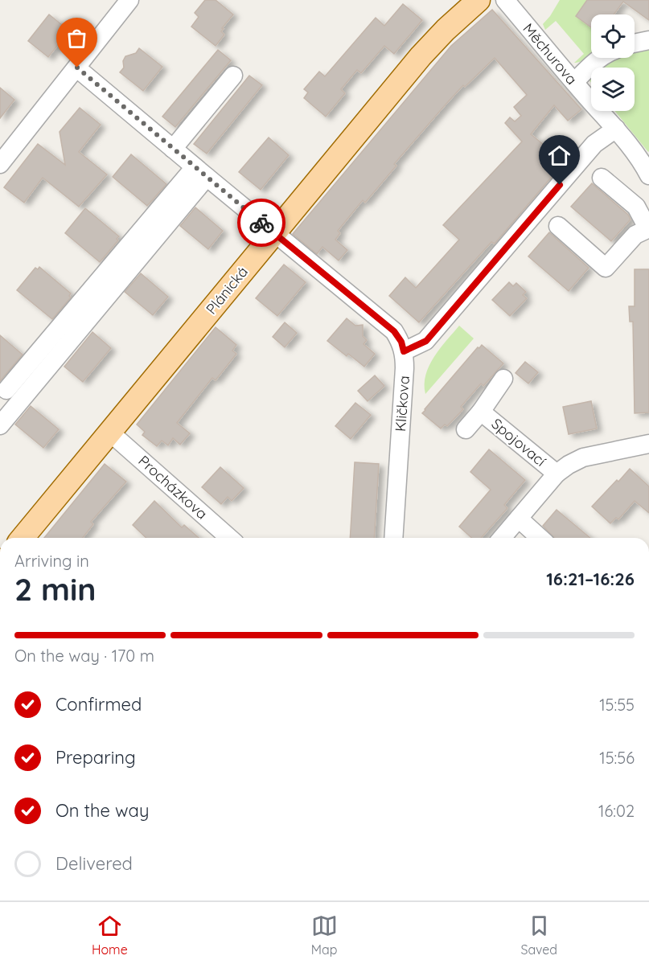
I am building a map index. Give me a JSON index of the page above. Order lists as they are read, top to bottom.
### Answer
{
  "streets": {
    "main road": ["Plánická"],
    "street": [
      "Měchurova",
      "Kličkova",
      "Spojovací",
      "Procházkova"
    ]
  },
  "crossings": [
    ["Plánická", "Kličkova"],
    ["Plánická", "Procházkova"]
  ],
  "page": {
    "heading": ["2 min", "Arriving in", "16:21–16:26"],
    "bar": "On the way · 170 m",
    "list": [
      ["Confirmed", "15:55"],
      ["Preparing", "15:56"],
      ["On the way", "16:02"],
      "Delivered"
    ],
    "tabs": ["Home", "Map", "Saved"]
  }
}
